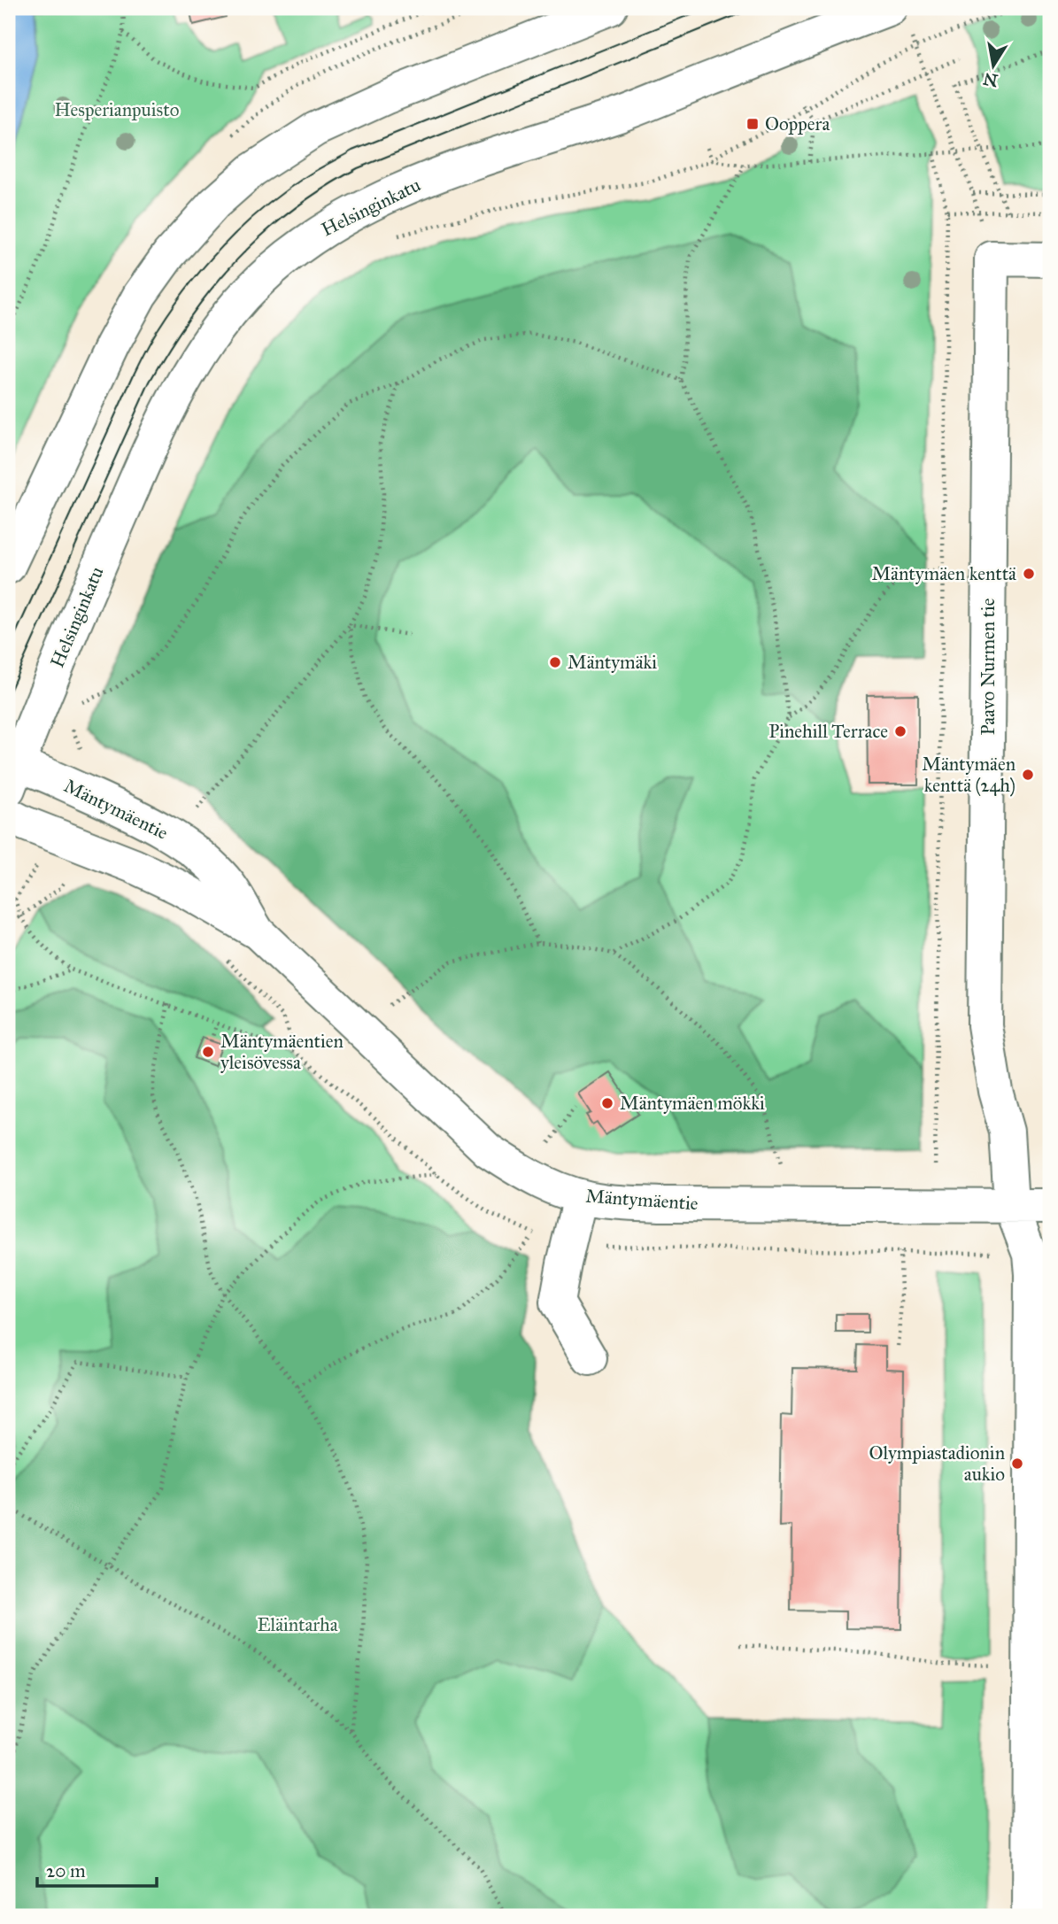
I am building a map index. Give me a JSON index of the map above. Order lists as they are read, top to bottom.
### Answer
{
  "streets": {
    "main road": ["Helsinginkatu", "Paavo Nurmen tie", "Mäntymäentie"]
  },
  "crossings": [
    ["Helsinginkatu", "Mäntymäentie"],
    ["Paavo Nurmen tie", "Mäntymäentie"]
  ],
  "parks": ["Hesperianpuisto", "Eläintarha"],
  "places": {
    "transit": ["Ooppera"],
    "other": [
      "Mäntymäen kenttä",
      "Mäntymäki",
      "Pinehill Terrace",
      "Mäntymäen kenttä (24h)",
      "Mäntymäentien yleisövessa",
      "Mäntymäen mökki",
      "Olympiastadionin aukio"
    ]
  },
  "scale_bar": "20 m",
  "north": "bottom"
}
